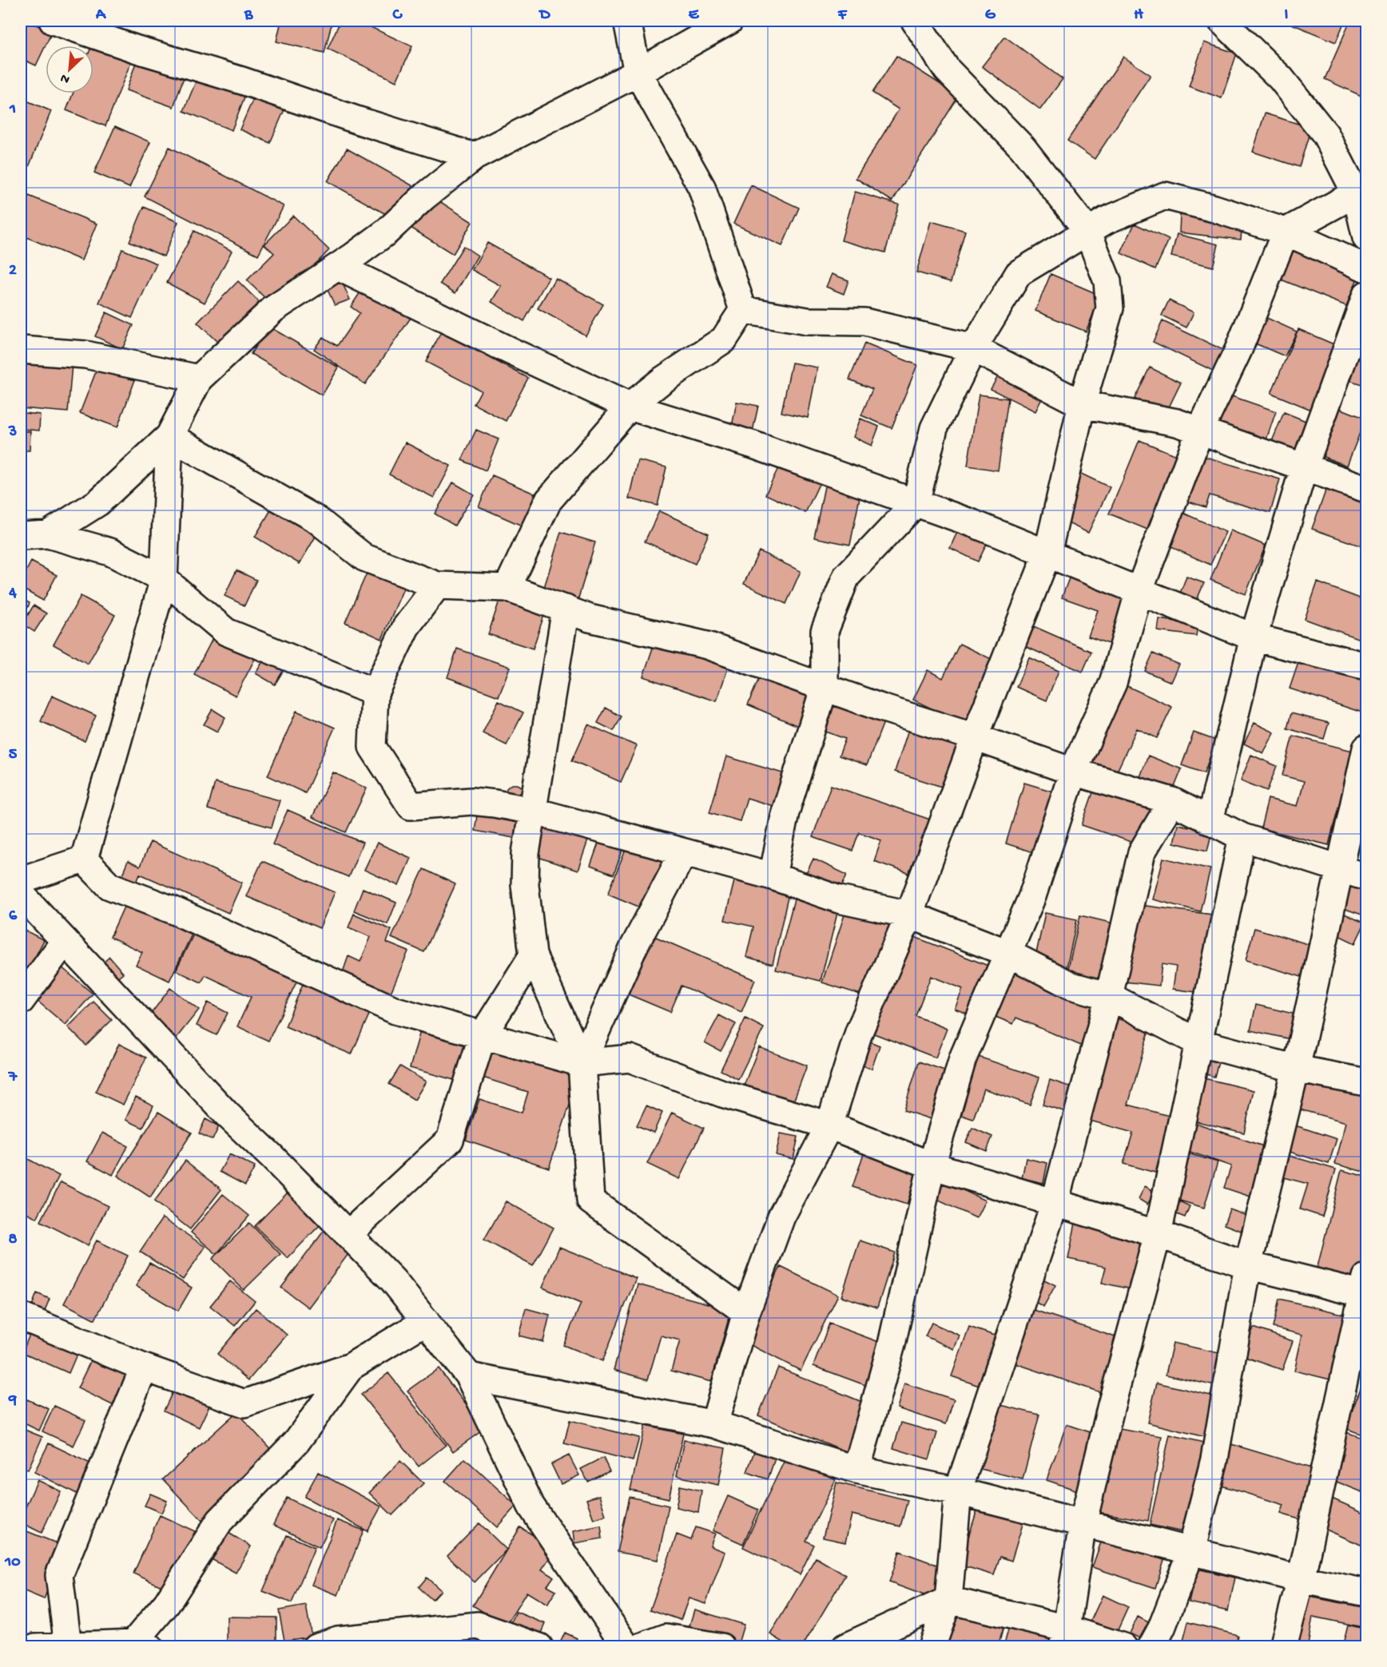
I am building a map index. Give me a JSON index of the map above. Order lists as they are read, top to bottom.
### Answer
{
  "north": "bottom left",
  "grid": {
    "columns": [
      "A",
      "B",
      "C",
      "D",
      "E",
      "F",
      "G",
      "H",
      "I"
    ],
    "rows": [
      "1",
      "2",
      "3",
      "4",
      "5",
      "6",
      "7",
      "8",
      "9",
      "10"
    ]
  }
}
